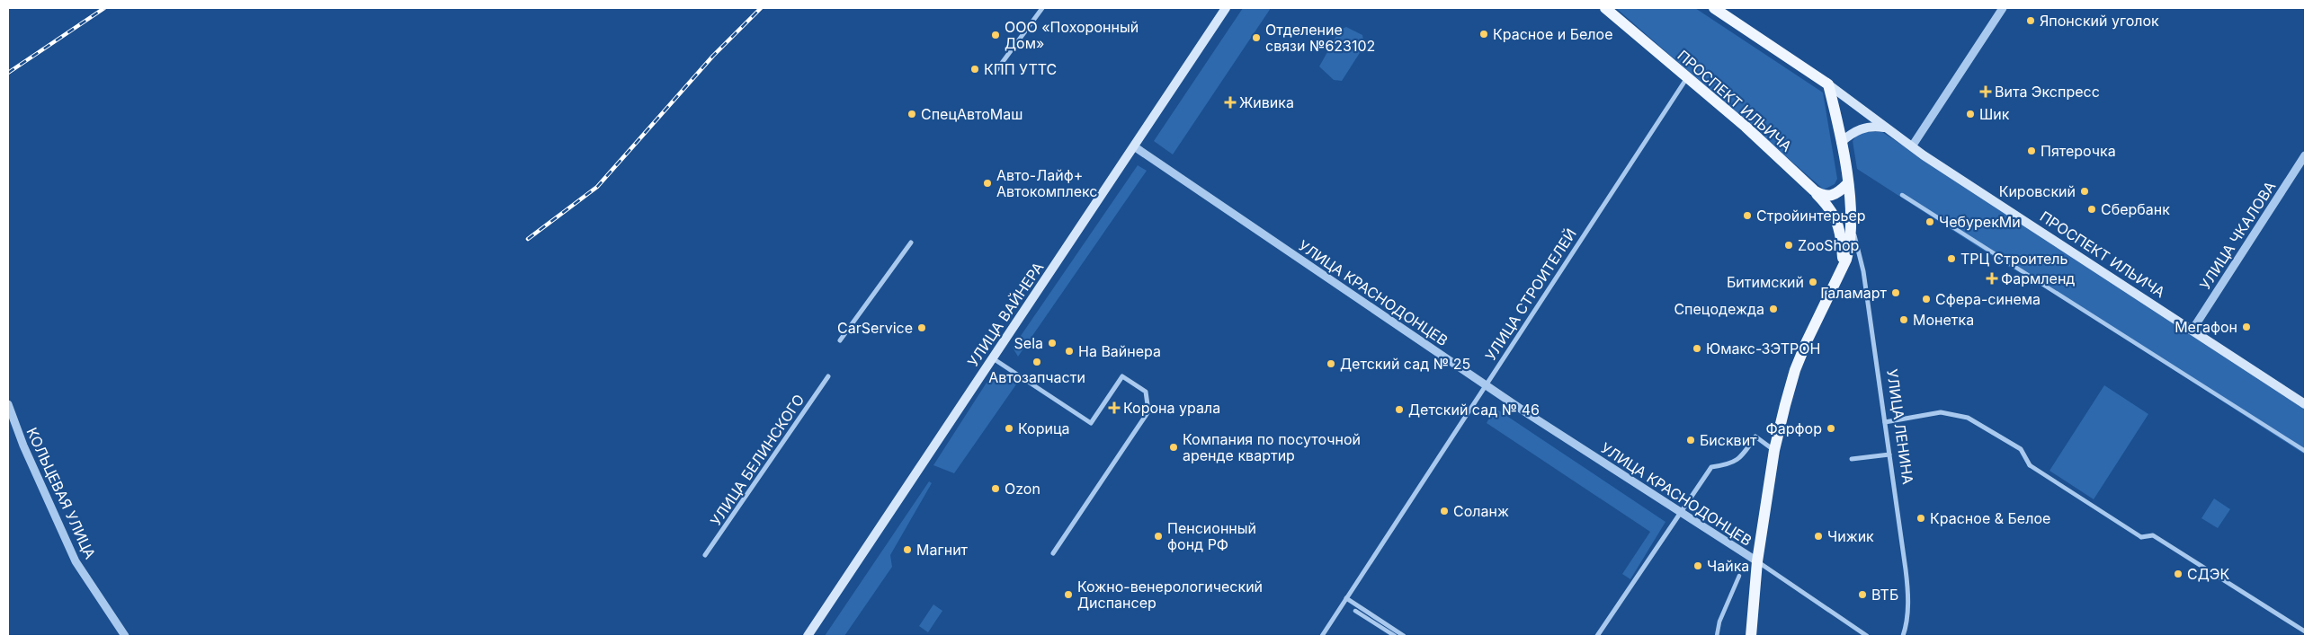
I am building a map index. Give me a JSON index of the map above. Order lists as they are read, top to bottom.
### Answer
{
  "streets": {
    "main road": ["ПРОСПЕКТ ИЛЬИЧА", "УЛИЦА ВАЙНЕРА", "УЛИЦА ЛЕНИНА"],
    "street": [
      "УЛИЦА ЧКАЛОВА",
      "УЛИЦА КРАСНОДОНЦЕВ",
      "УЛИЦА СТРОИТЕЛЕЙ",
      "УЛИЦА БЕЛИНСКОГО",
      "КОЛЬЦЕВАЯ УЛИЦА"
    ]
  },
  "crossings": [
    ["ПРОСПЕКТ ИЛЬИЧА", "УЛИЦА ЧКАЛОВА"],
    ["ПРОСПЕКТ ИЛЬИЧА", "УЛИЦА СТРОИТЕЛЕЙ"],
    ["ПРОСПЕКТ ИЛЬИЧА", "УЛИЦА ЛЕНИНА"],
    ["УЛИЦА КРАСНОДОНЦЕВ", "УЛИЦА СТРОИТЕЛЕЙ"],
    ["УЛИЦА КРАСНОДОНЦЕВ", "УЛИЦА ВАЙНЕРА"],
    ["УЛИЦА КРАСНОДОНЦЕВ", "УЛИЦА ЛЕНИНА"]
  ],
  "places": {
    "other": [
      "Японский уголок",
      "Красное и Белое",
      "ООО «Похоронный Дом»",
      "Отделение связи №623102",
      "КПП УТТС",
      "СпецАвтоМаш",
      "Шик",
      "Пятерочка",
      "Авто-Лайф+ Автокомплекс",
      "Кировский",
      "Сбербанк",
      "Стройинтерьер",
      "ЧебурекМи",
      "ZooShop",
      "ТРЦ Строитель",
      "Битимский",
      "Галамарт",
      "Сфера-синема",
      "Спецодежда",
      "Монетка",
      "Мегафон",
      "CarService",
      "Sela",
      "Юмакс-ЗЭТРОН",
      "На Вайнера",
      "Автозапчасти",
      "Детский сад № 25",
      "Детский сад № 46",
      "Корица",
      "Фарфор",
      "Бисквит",
      "Компания по посуточной аренде квартир",
      "Ozon",
      "Соланж",
      "Красное & Белое",
      "Пенсионный фонд РФ",
      "Чижик",
      "Магнит",
      "Чайка",
      "СДЭК",
      "Кожно-венерологический Диспансер",
      "ВТБ"
    ],
    "health": [
      "Вита Экспресс",
      "Живика",
      "Фармленд",
      "Корона урала"
    ]
  }
}
